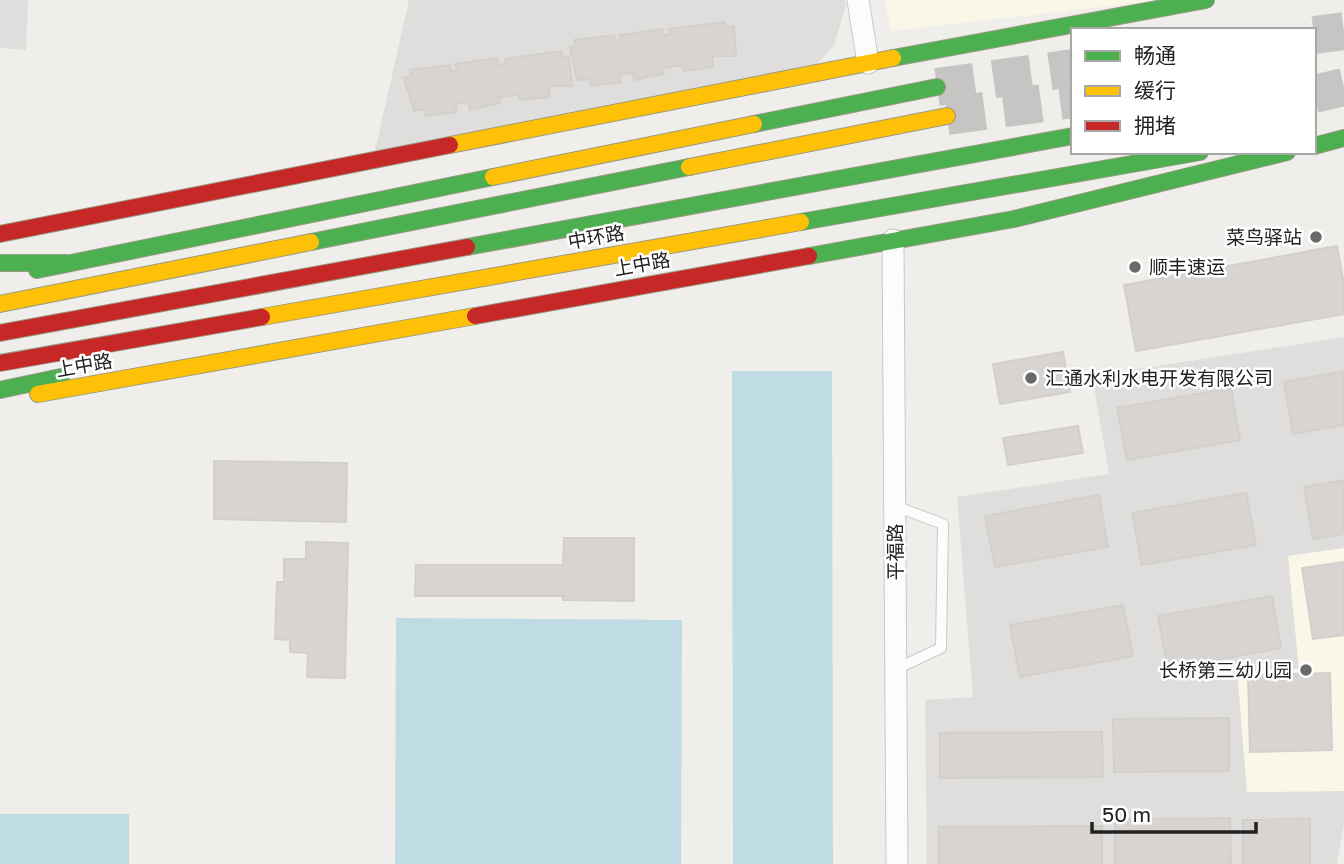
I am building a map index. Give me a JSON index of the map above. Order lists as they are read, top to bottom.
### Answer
{
  "streets": {
    "main road": ["中环路", "上中路"],
    "street": ["平福路"]
  },
  "crossings": [
    ["上中路", "平福路"]
  ],
  "places": [
    "菜鸟驿站",
    "顺丰速运",
    "汇通水利水电开发有限公司",
    "长桥第三幼儿园"
  ],
  "legend": ["畅通", "缓行", "拥堵"],
  "scale_bar": "50 m"
}
